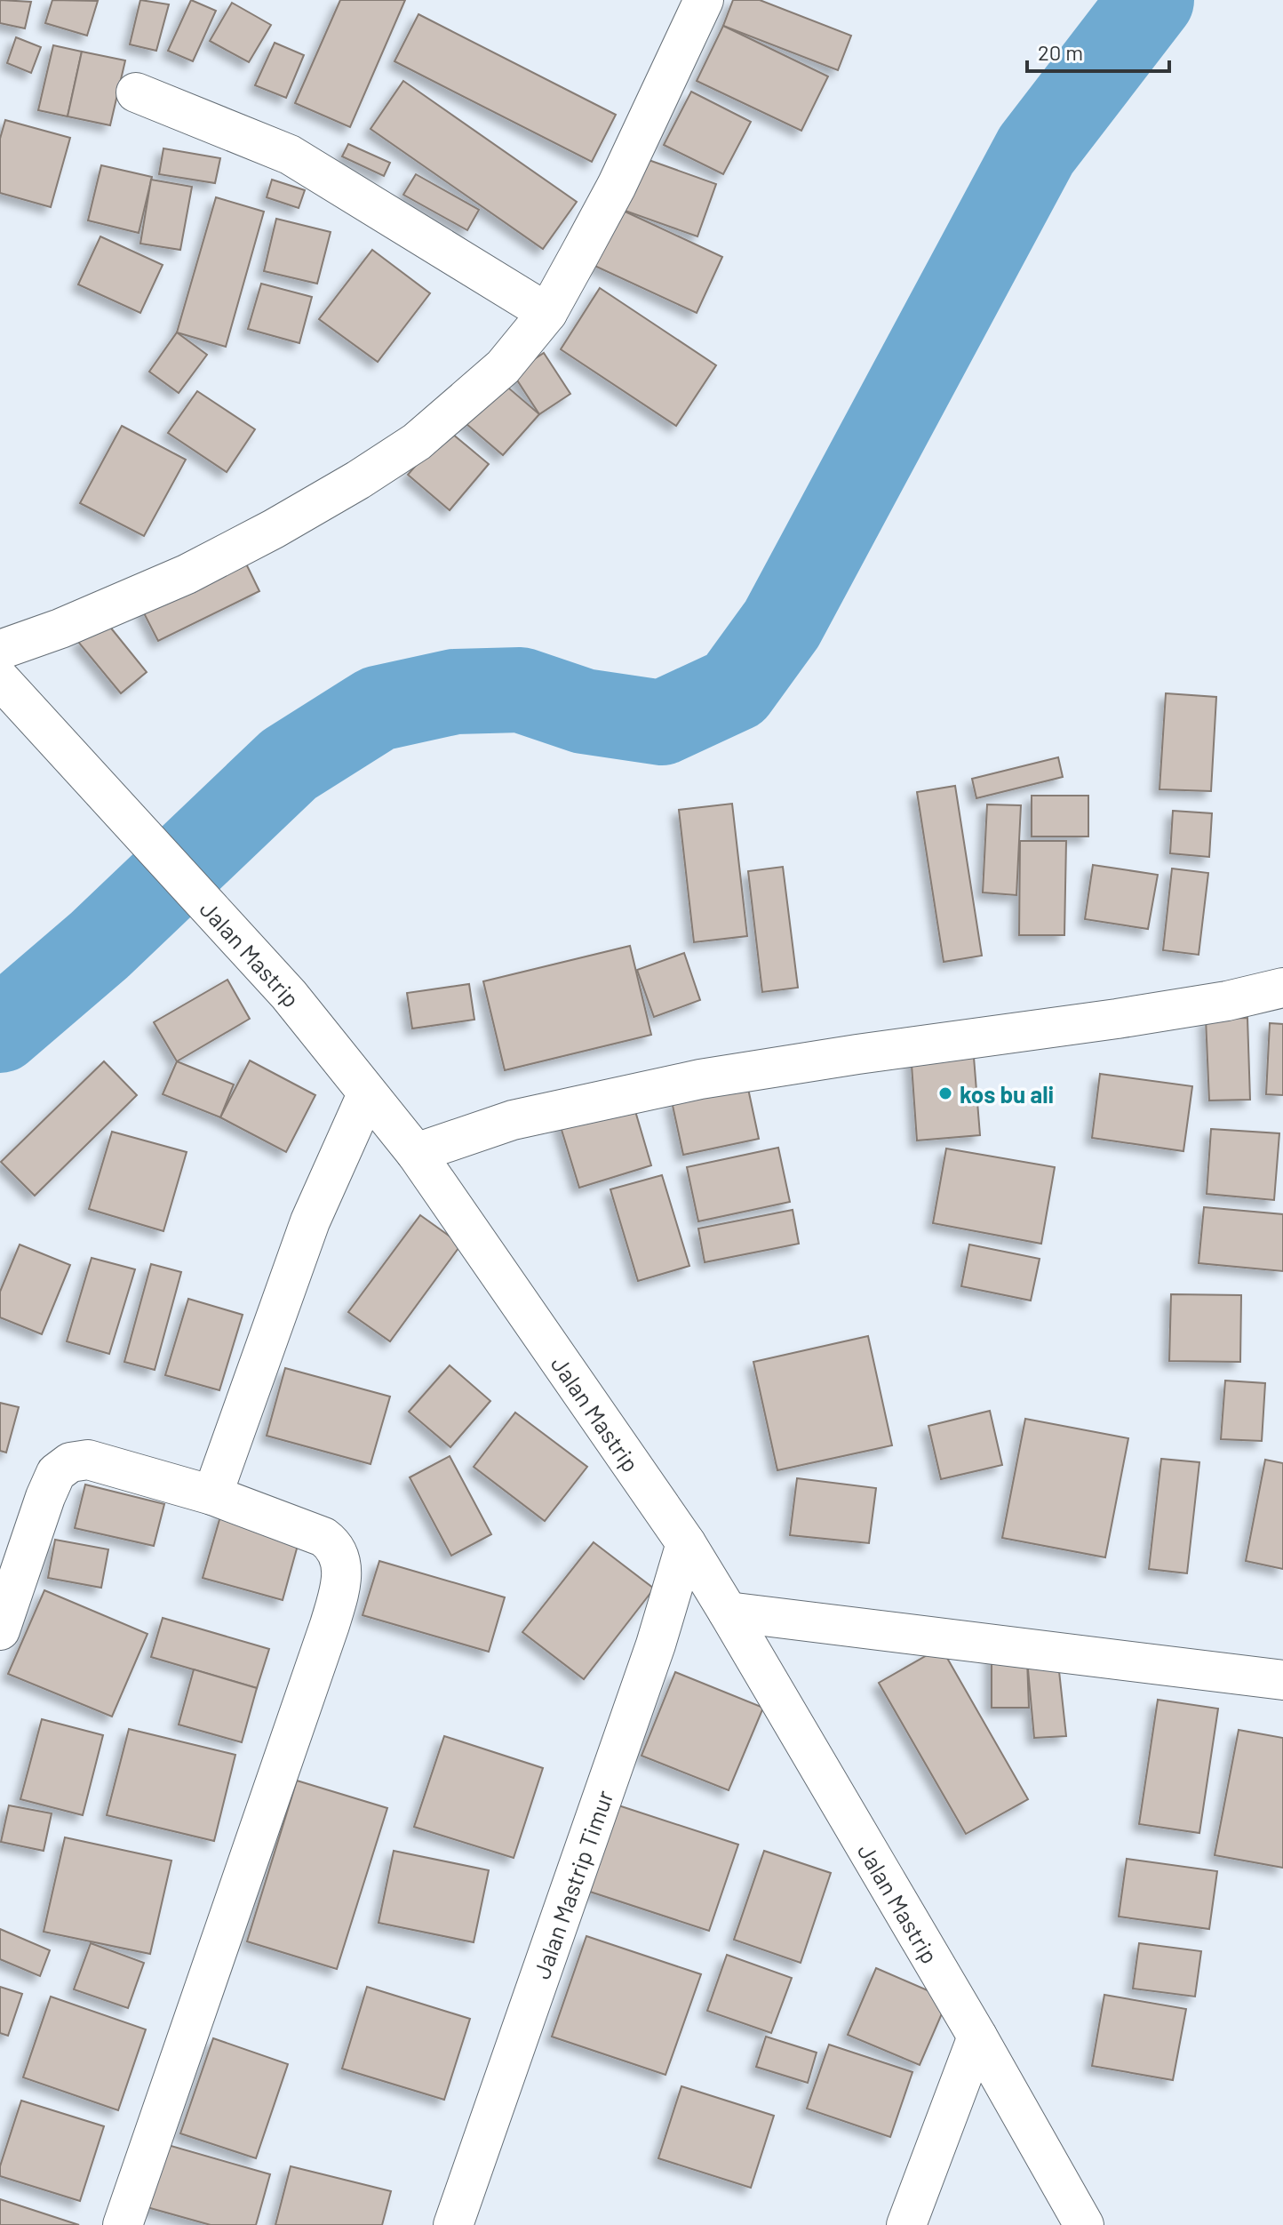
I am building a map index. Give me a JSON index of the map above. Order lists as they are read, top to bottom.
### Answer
{
  "streets": {
    "street": ["Jalan Mastrip", "Jalan Mastrip Timur"]
  },
  "crossings": [
    ["Jalan Mastrip", "Jalan Mastrip Timur"]
  ],
  "places": ["kos bu ali"],
  "scale_bar": "20 m"
}
